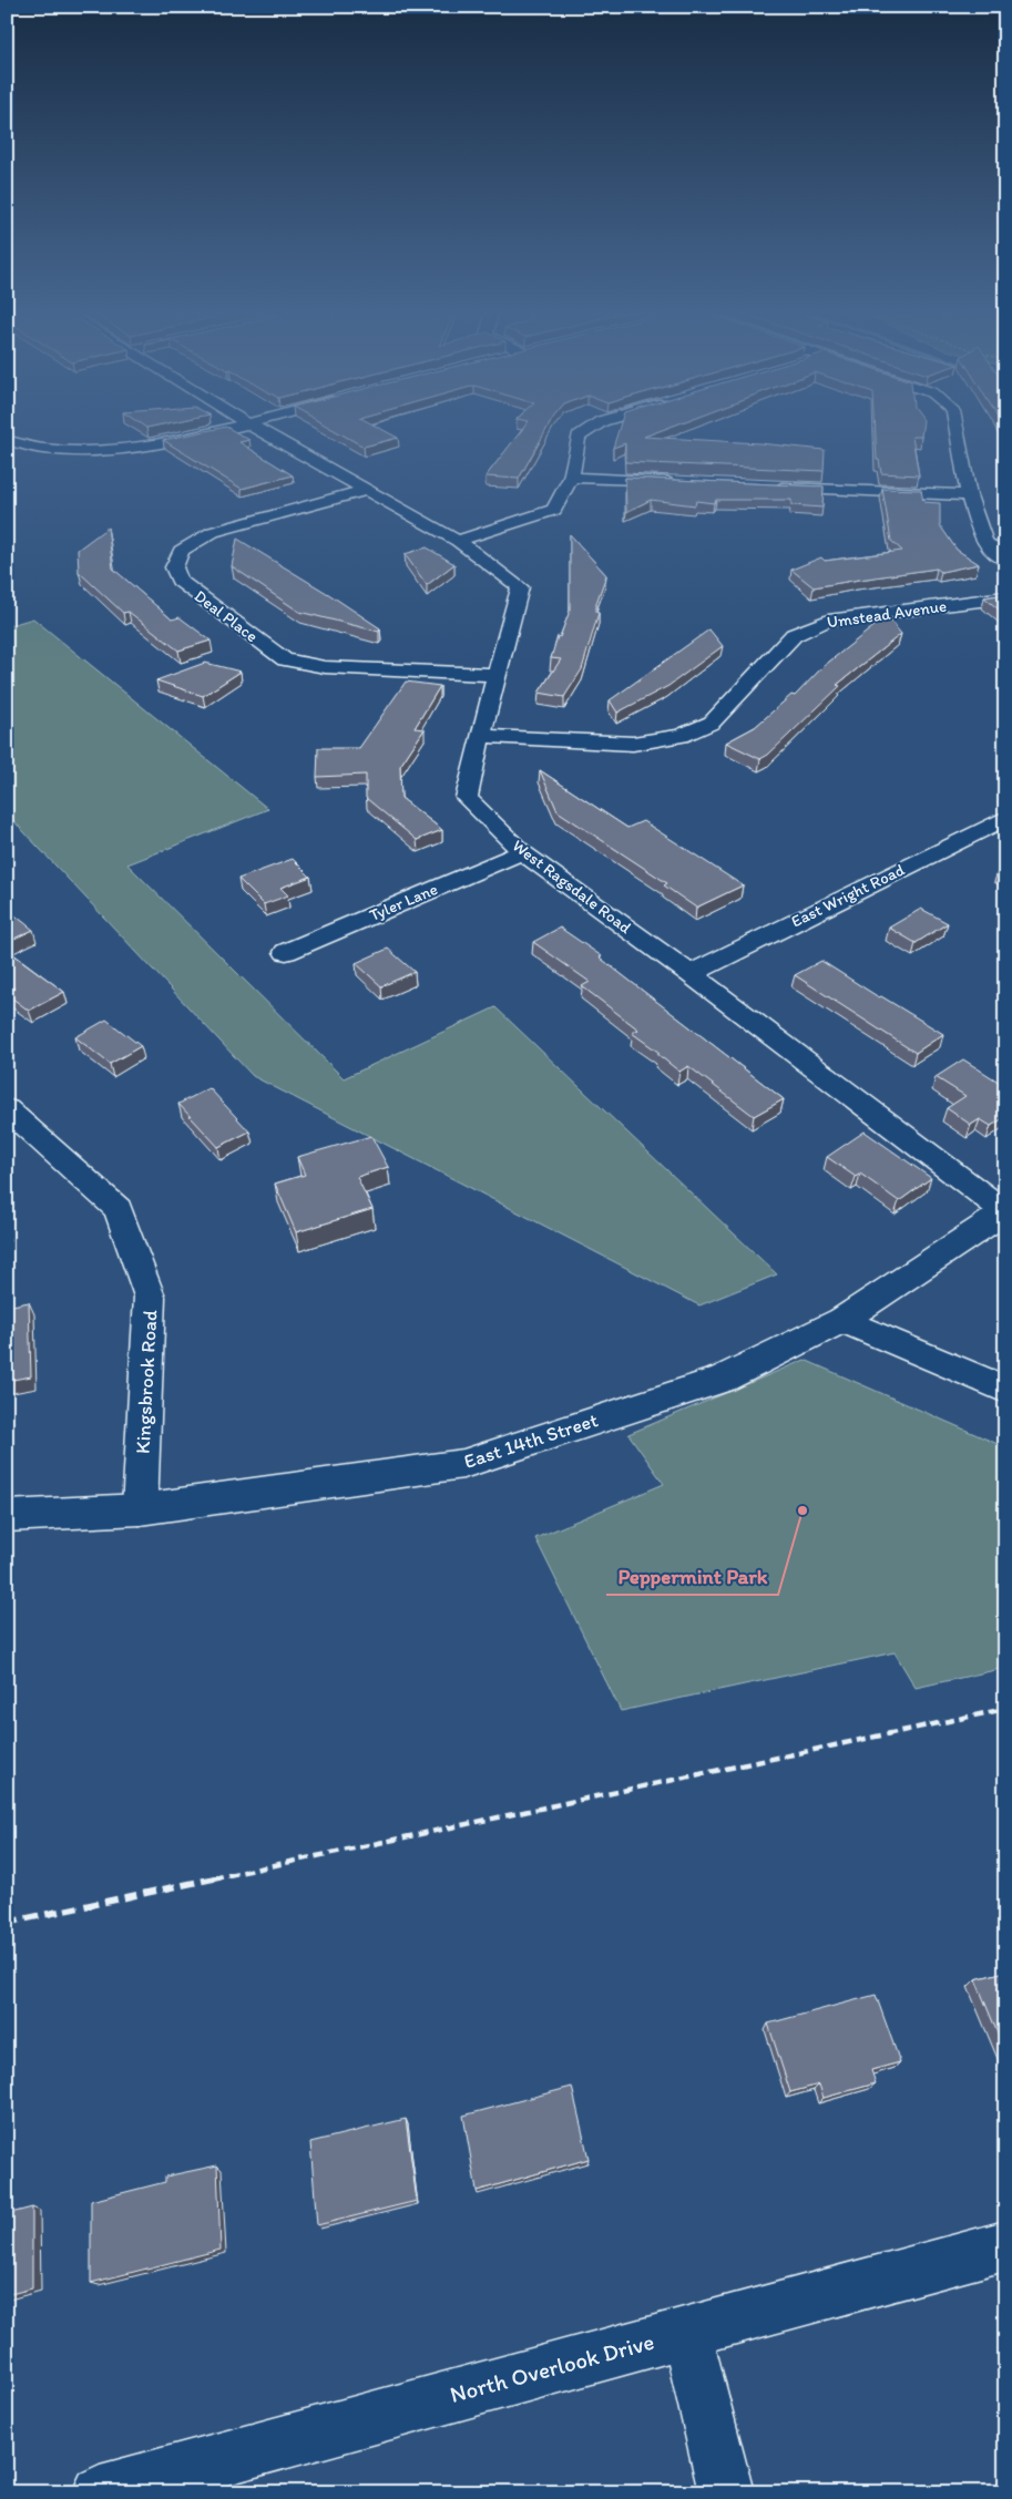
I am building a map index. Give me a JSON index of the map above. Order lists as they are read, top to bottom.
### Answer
{
  "streets": {
    "street": [
      "Umstead Avenue",
      "Deal Place",
      "West Ragsdale Road",
      "East Wright Road",
      "Tyler Lane",
      "Kingsbrook Road",
      "East 14th Street",
      "North Overlook Drive"
    ]
  },
  "crossings": [
    ["Umstead Avenue", "West Ragsdale Road"],
    ["Deal Place", "West Ragsdale Road"],
    ["West Ragsdale Road", "East Wright Road"],
    ["West Ragsdale Road", "Tyler Lane"],
    ["West Ragsdale Road", "East 14th Street"],
    ["Kingsbrook Road", "East 14th Street"]
  ],
  "places": ["Peppermint Park"]
}
